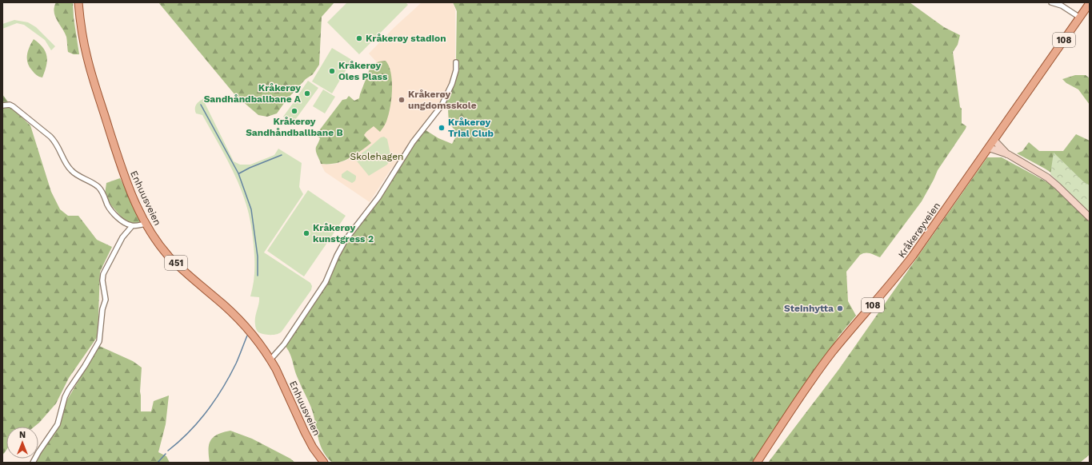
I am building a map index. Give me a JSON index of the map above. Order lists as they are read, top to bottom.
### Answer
{
  "streets": {
    "main road": [
      "108",
      "Enhuusveien",
      "Kråkerøyveien",
      "451"
    ]
  },
  "parks": ["Skolehagen"],
  "places": [
    "Kråkerøy stadion",
    "Kråkerøy Oles Plass",
    "Kråkerøy Sandhåndballbane A",
    "Kråkerøy ungdomsskole",
    "Kråkerøy Sandhåndballbane B",
    "Kråkerøy Trial Club",
    "Kråkerøy kunstgress 2",
    "Steinhytta"
  ],
  "north": "top"
}
